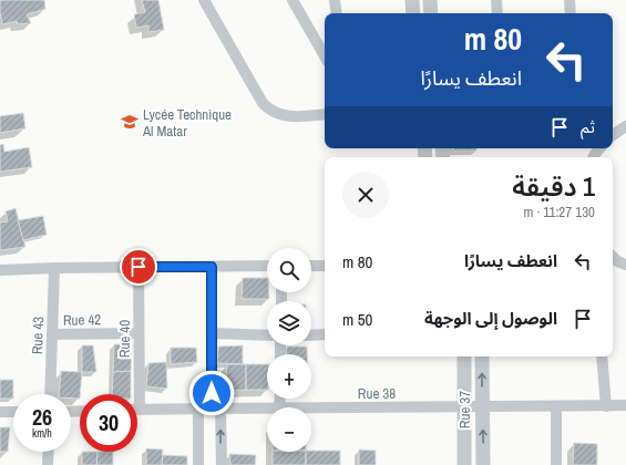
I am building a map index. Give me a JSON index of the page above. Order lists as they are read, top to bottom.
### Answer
{
  "streets": {
    "street": [
      "Rue 42",
      "Rue 43",
      "Rue 40",
      "Rue 38",
      "Rue 37"
    ]
  },
  "crossings": [
    ["Rue 42", "Rue 43"],
    ["Rue 42", "Rue 40"],
    ["Rue 40", "Rue 38"],
    ["Rue 38", "Rue 37"]
  ],
  "places": {
    "school or university": ["Lycée Technique Al Matar"]
  },
  "page": {
    "turn": ["80 m", "انعطف يسارًا"],
    "then": "ثم",
    "heading": ["1 دقيقة", "130 m · 11:27"],
    "list": [
      {
        "name": "انعطف يسارًا",
        "value": "80 m"
      },
      {
        "name": "الوصول إلى الوجهة",
        "value": "50 m"
      }
    ],
    "map_buttons": ["+", "−"],
    "speed": "26 km/h",
    "limit": "30"
  }
}
